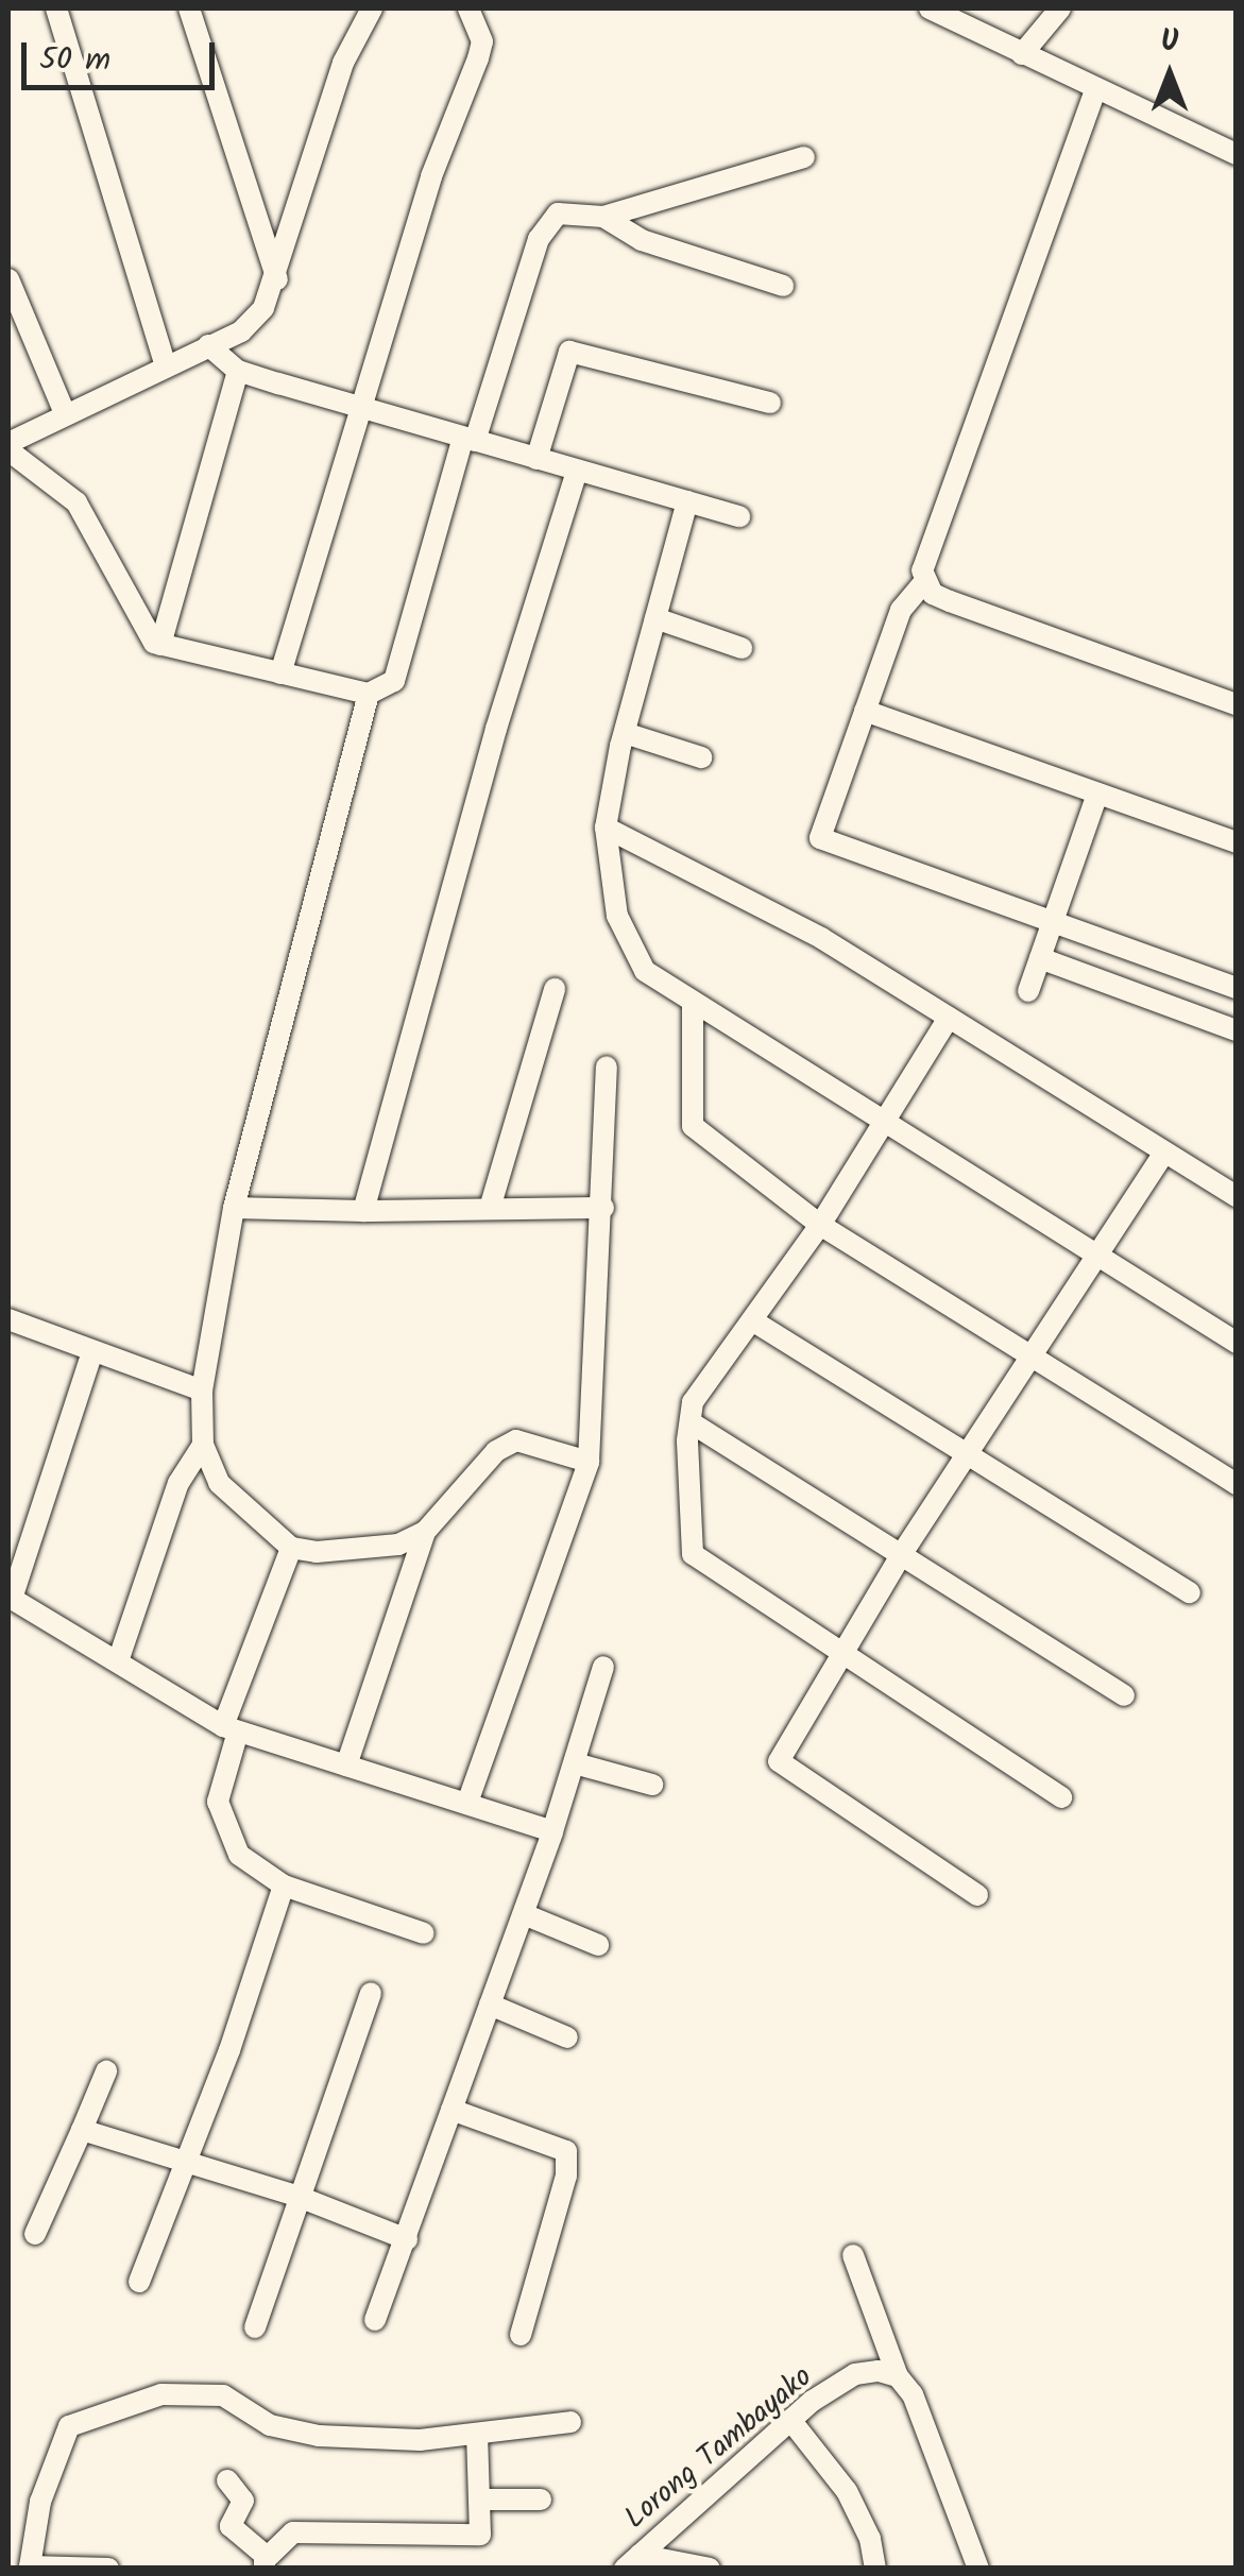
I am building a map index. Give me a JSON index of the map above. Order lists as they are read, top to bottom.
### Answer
{
  "streets": {
    "street": ["Lorong Tambayako"]
  },
  "scale_bar": "50 m",
  "north": "top"
}
